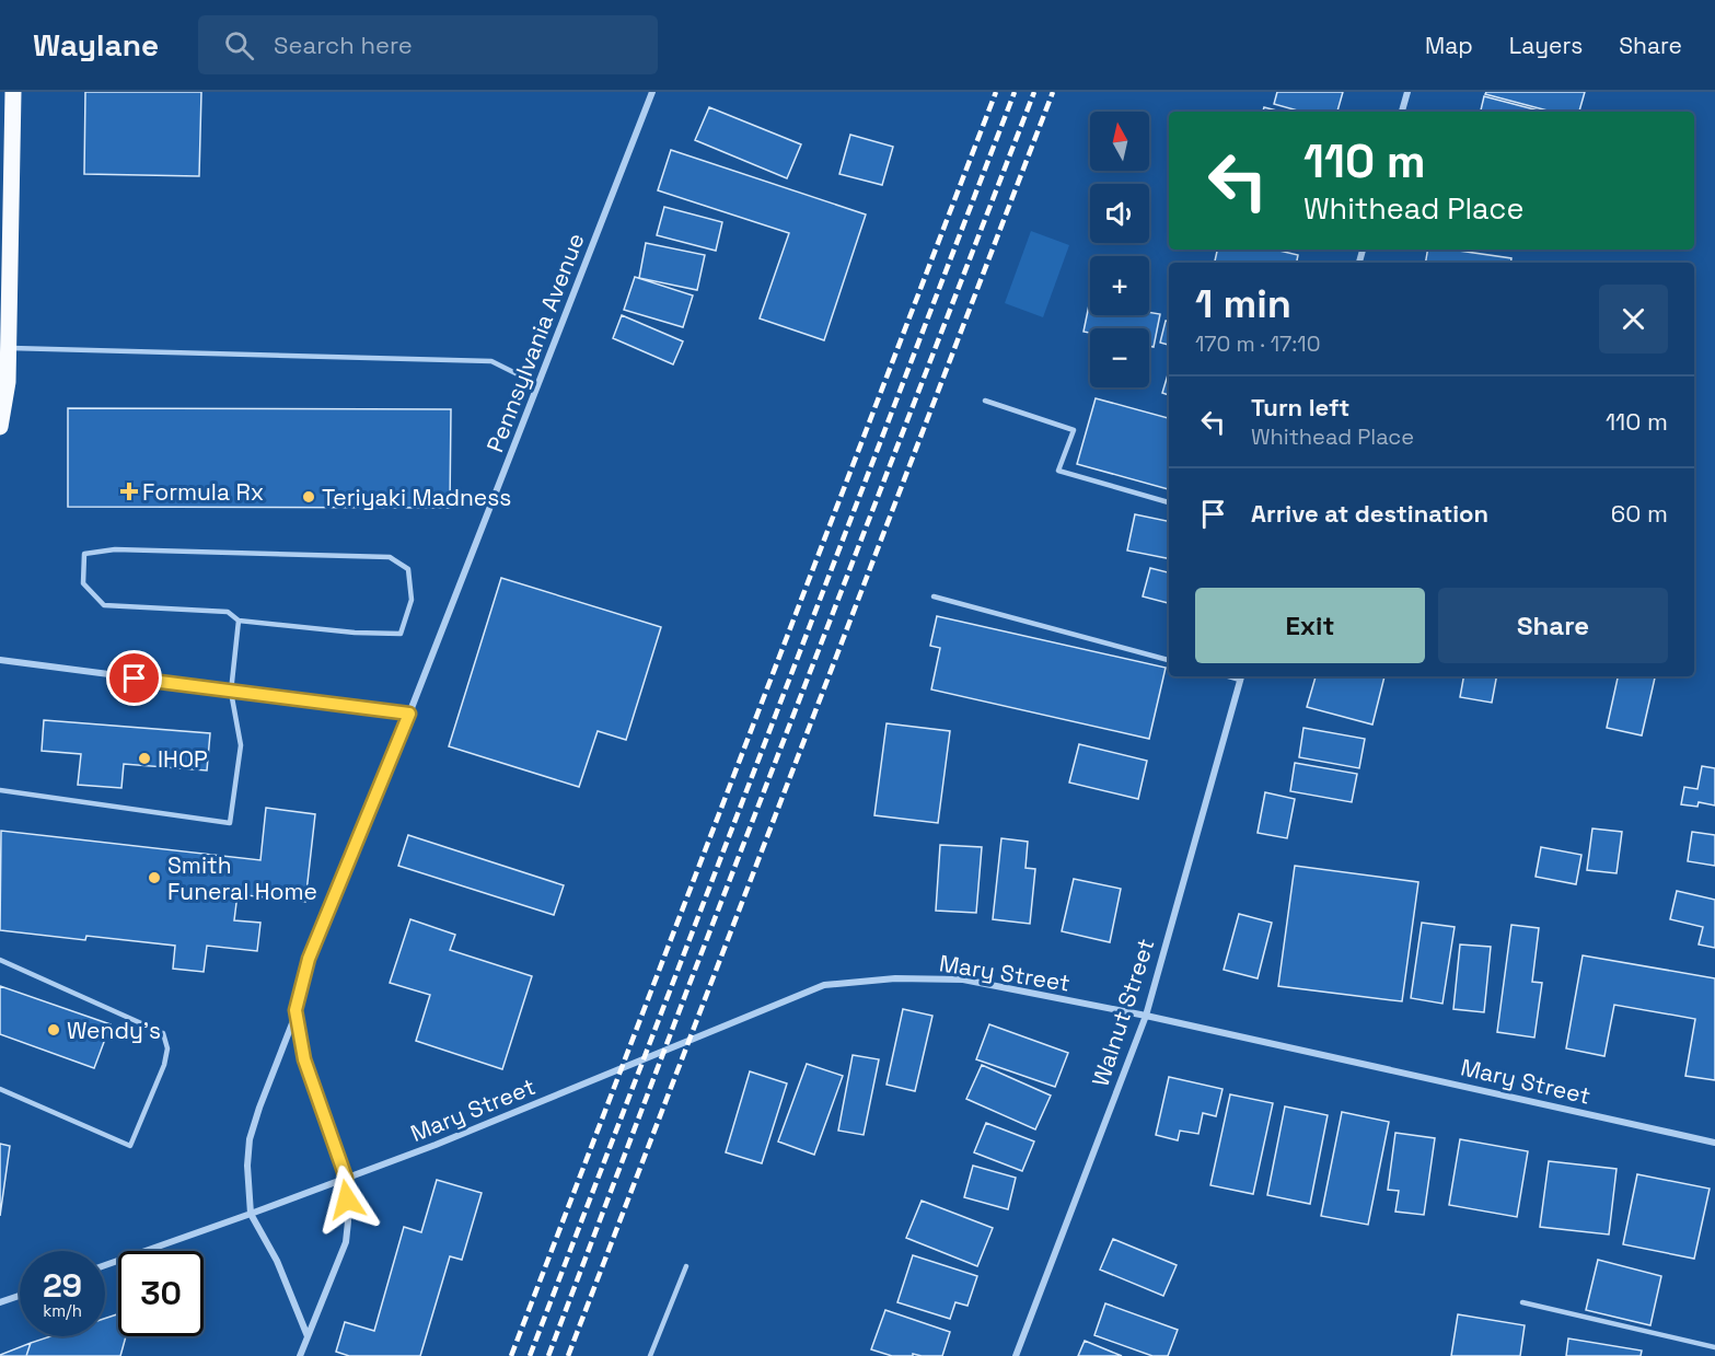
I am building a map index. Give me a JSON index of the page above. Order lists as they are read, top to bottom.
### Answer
{
  "streets": {
    "street": ["Pennsylvania Avenue", "Mary Street", "Walnut Street"]
  },
  "crossings": [
    ["Pennsylvania Avenue", "Mary Street"],
    ["Mary Street", "Walnut Street"]
  ],
  "places": {
    "health": ["Formula Rx"],
    "other": [
      "Teriyaki Madness",
      "IHOP",
      "Smith Funeral Home",
      "Wendy's"
    ]
  },
  "north": "top",
  "page": {
    "header": "Waylane",
    "search": "Search here",
    "nav": ["Map", "Layers", "Share"],
    "map_buttons": ["+", "−"],
    "turn": ["110 m", "Whithead Place"],
    "heading": ["1 min", "170 m · 17:10"],
    "list": [
      {
        "name": "Turn left",
        "note": "Whithead Place",
        "value": "110 m"
      },
      {
        "name": "Arrive at destination",
        "value": "60 m"
      }
    ],
    "buttons": ["Exit", "Share"],
    "speed": "29 km/h",
    "limit": "30"
  }
}
